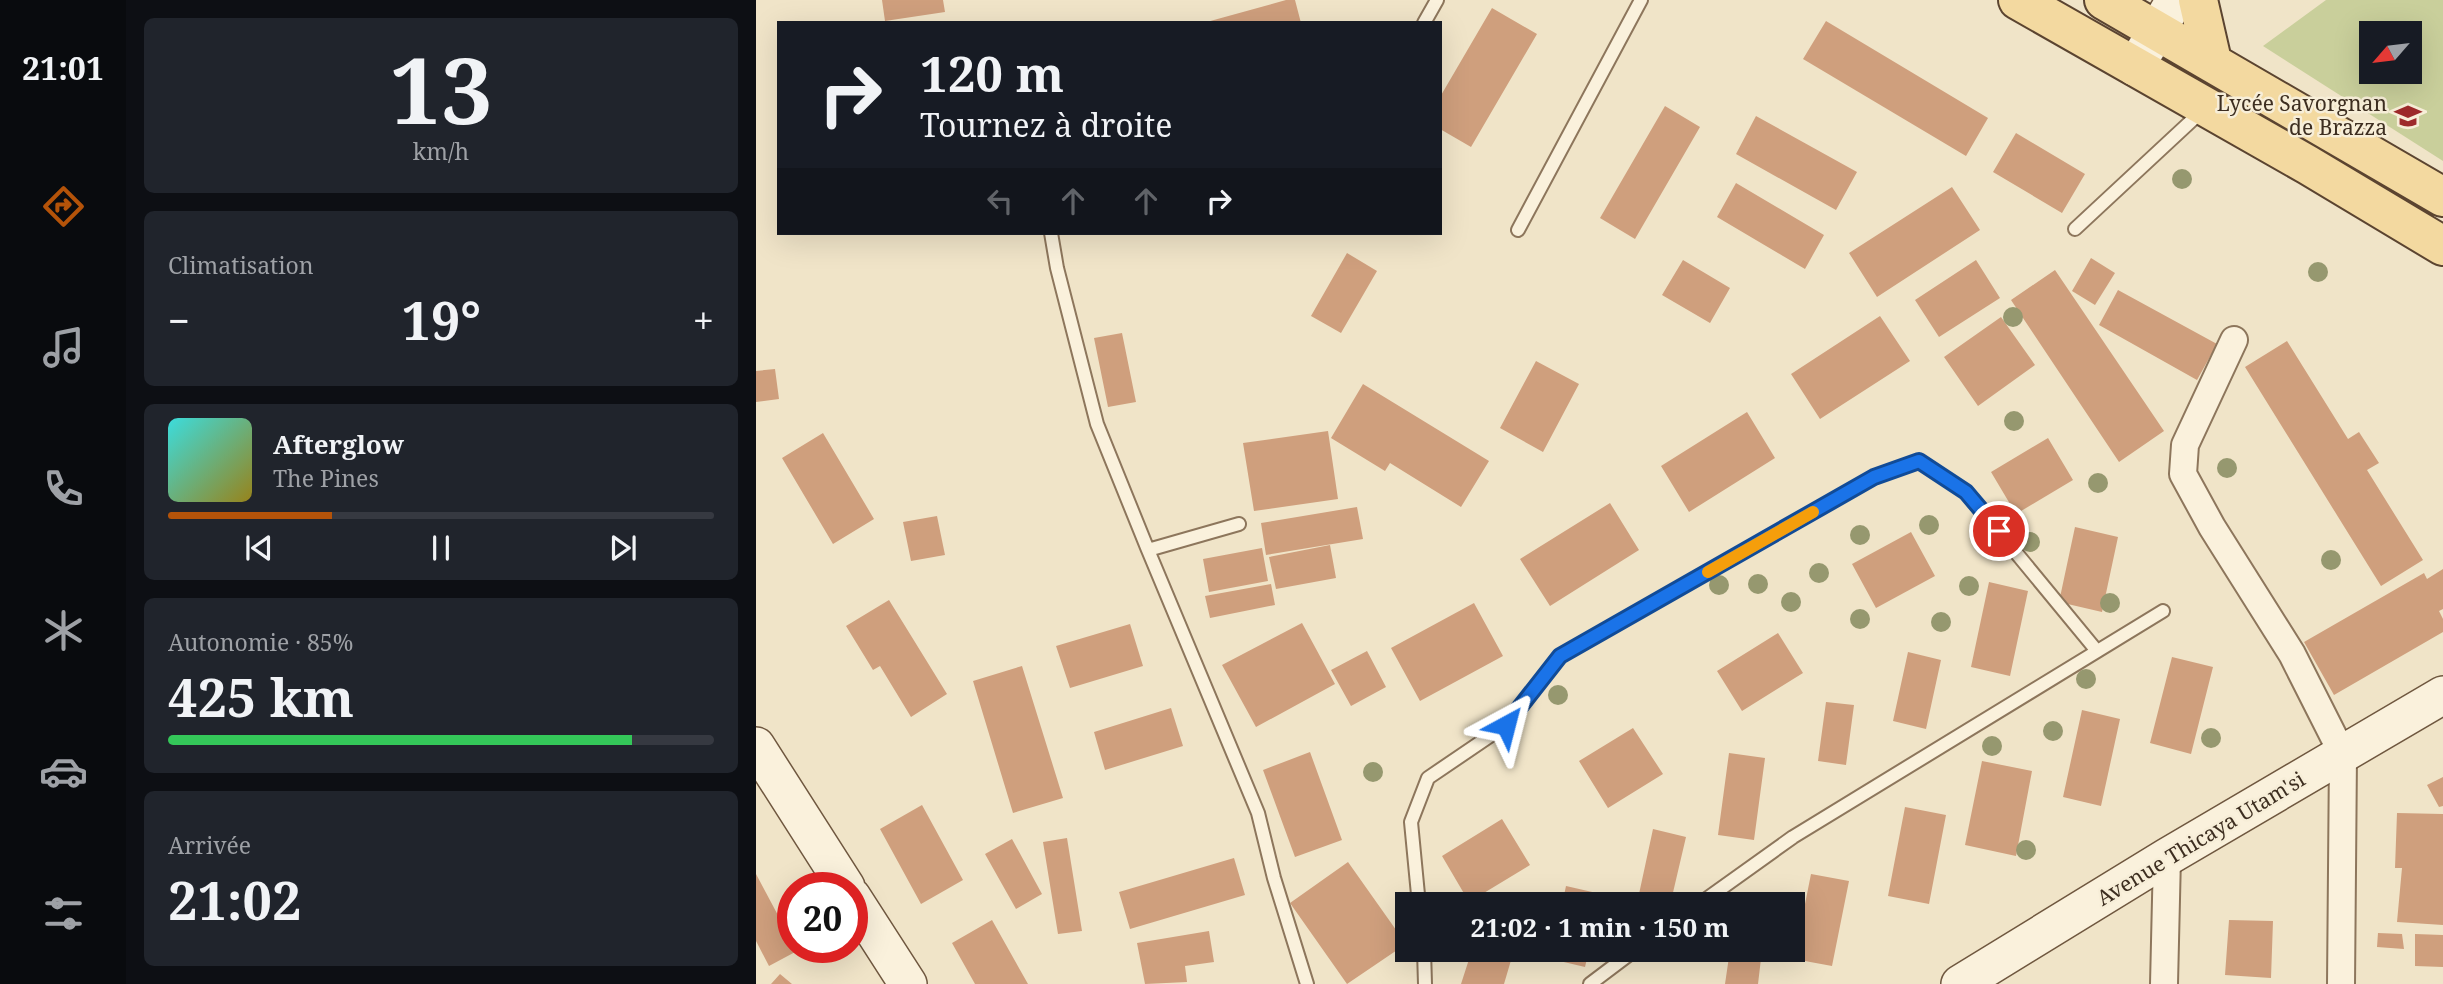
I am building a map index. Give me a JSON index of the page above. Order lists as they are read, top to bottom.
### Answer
{
  "streets": {
    "street": ["Avenue Thicaya Utam'si"]
  },
  "places": {
    "school or university": ["Lycée Savorgnan de Brazza"]
  },
  "north": "bottom left",
  "page": {
    "tabs": "21:01",
    "tile": [
      ["13", "km/h"],
      "Climatisation",
      ["Autonomie · 85%", "425 km"],
      ["Arrivée", "21:02"]
    ],
    "turn": ["120 m", "Tournez à droite"],
    "heat": ["−", "19°", "+"],
    "song": ["Afterglow", "The Pines"],
    "limit": "20",
    "trip": "21:02 · 1 min · 150 m"
  }
}
